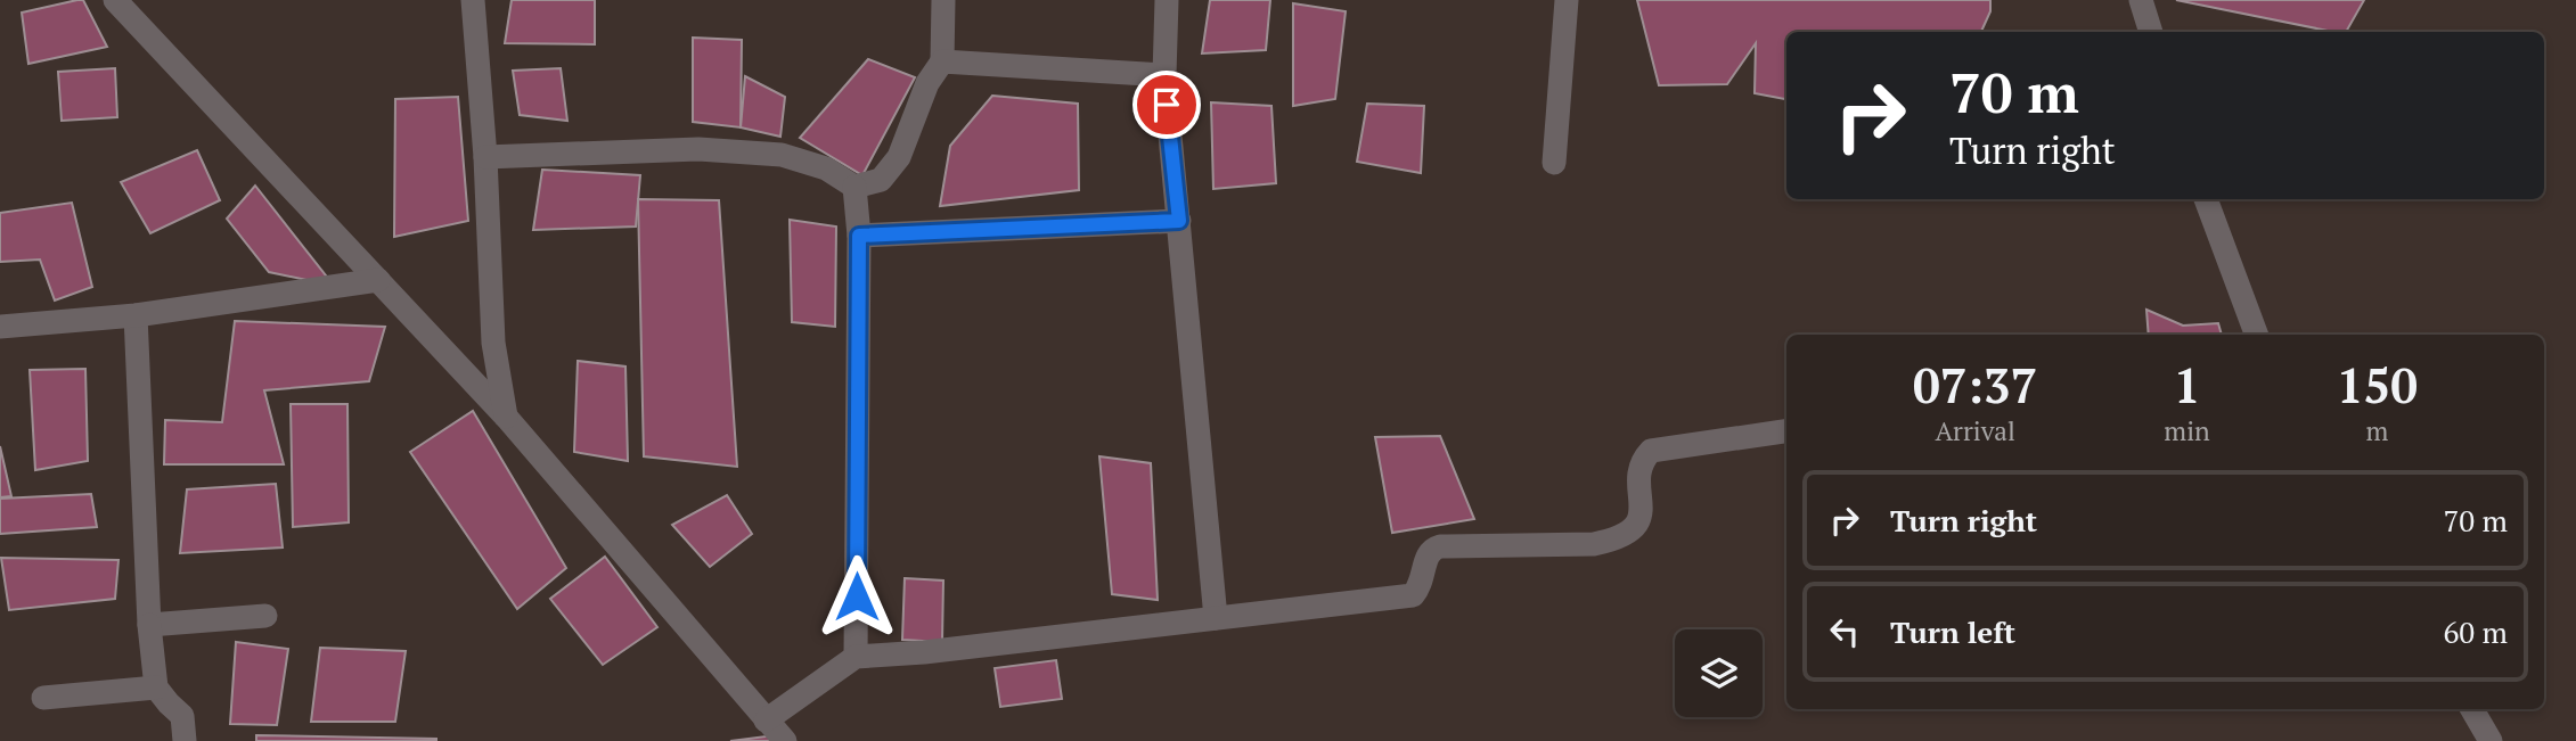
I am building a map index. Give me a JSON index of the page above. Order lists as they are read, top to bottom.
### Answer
{
  "page": {
    "turn": ["70 m", "Turn right"],
    "eta": [
      "07:37",
      "Arrival",
      "1",
      "min",
      "150",
      "m"
    ],
    "list": [
      {
        "name": "Turn right",
        "value": "70 m"
      },
      {
        "name": "Turn left",
        "value": "60 m"
      }
    ]
  }
}
